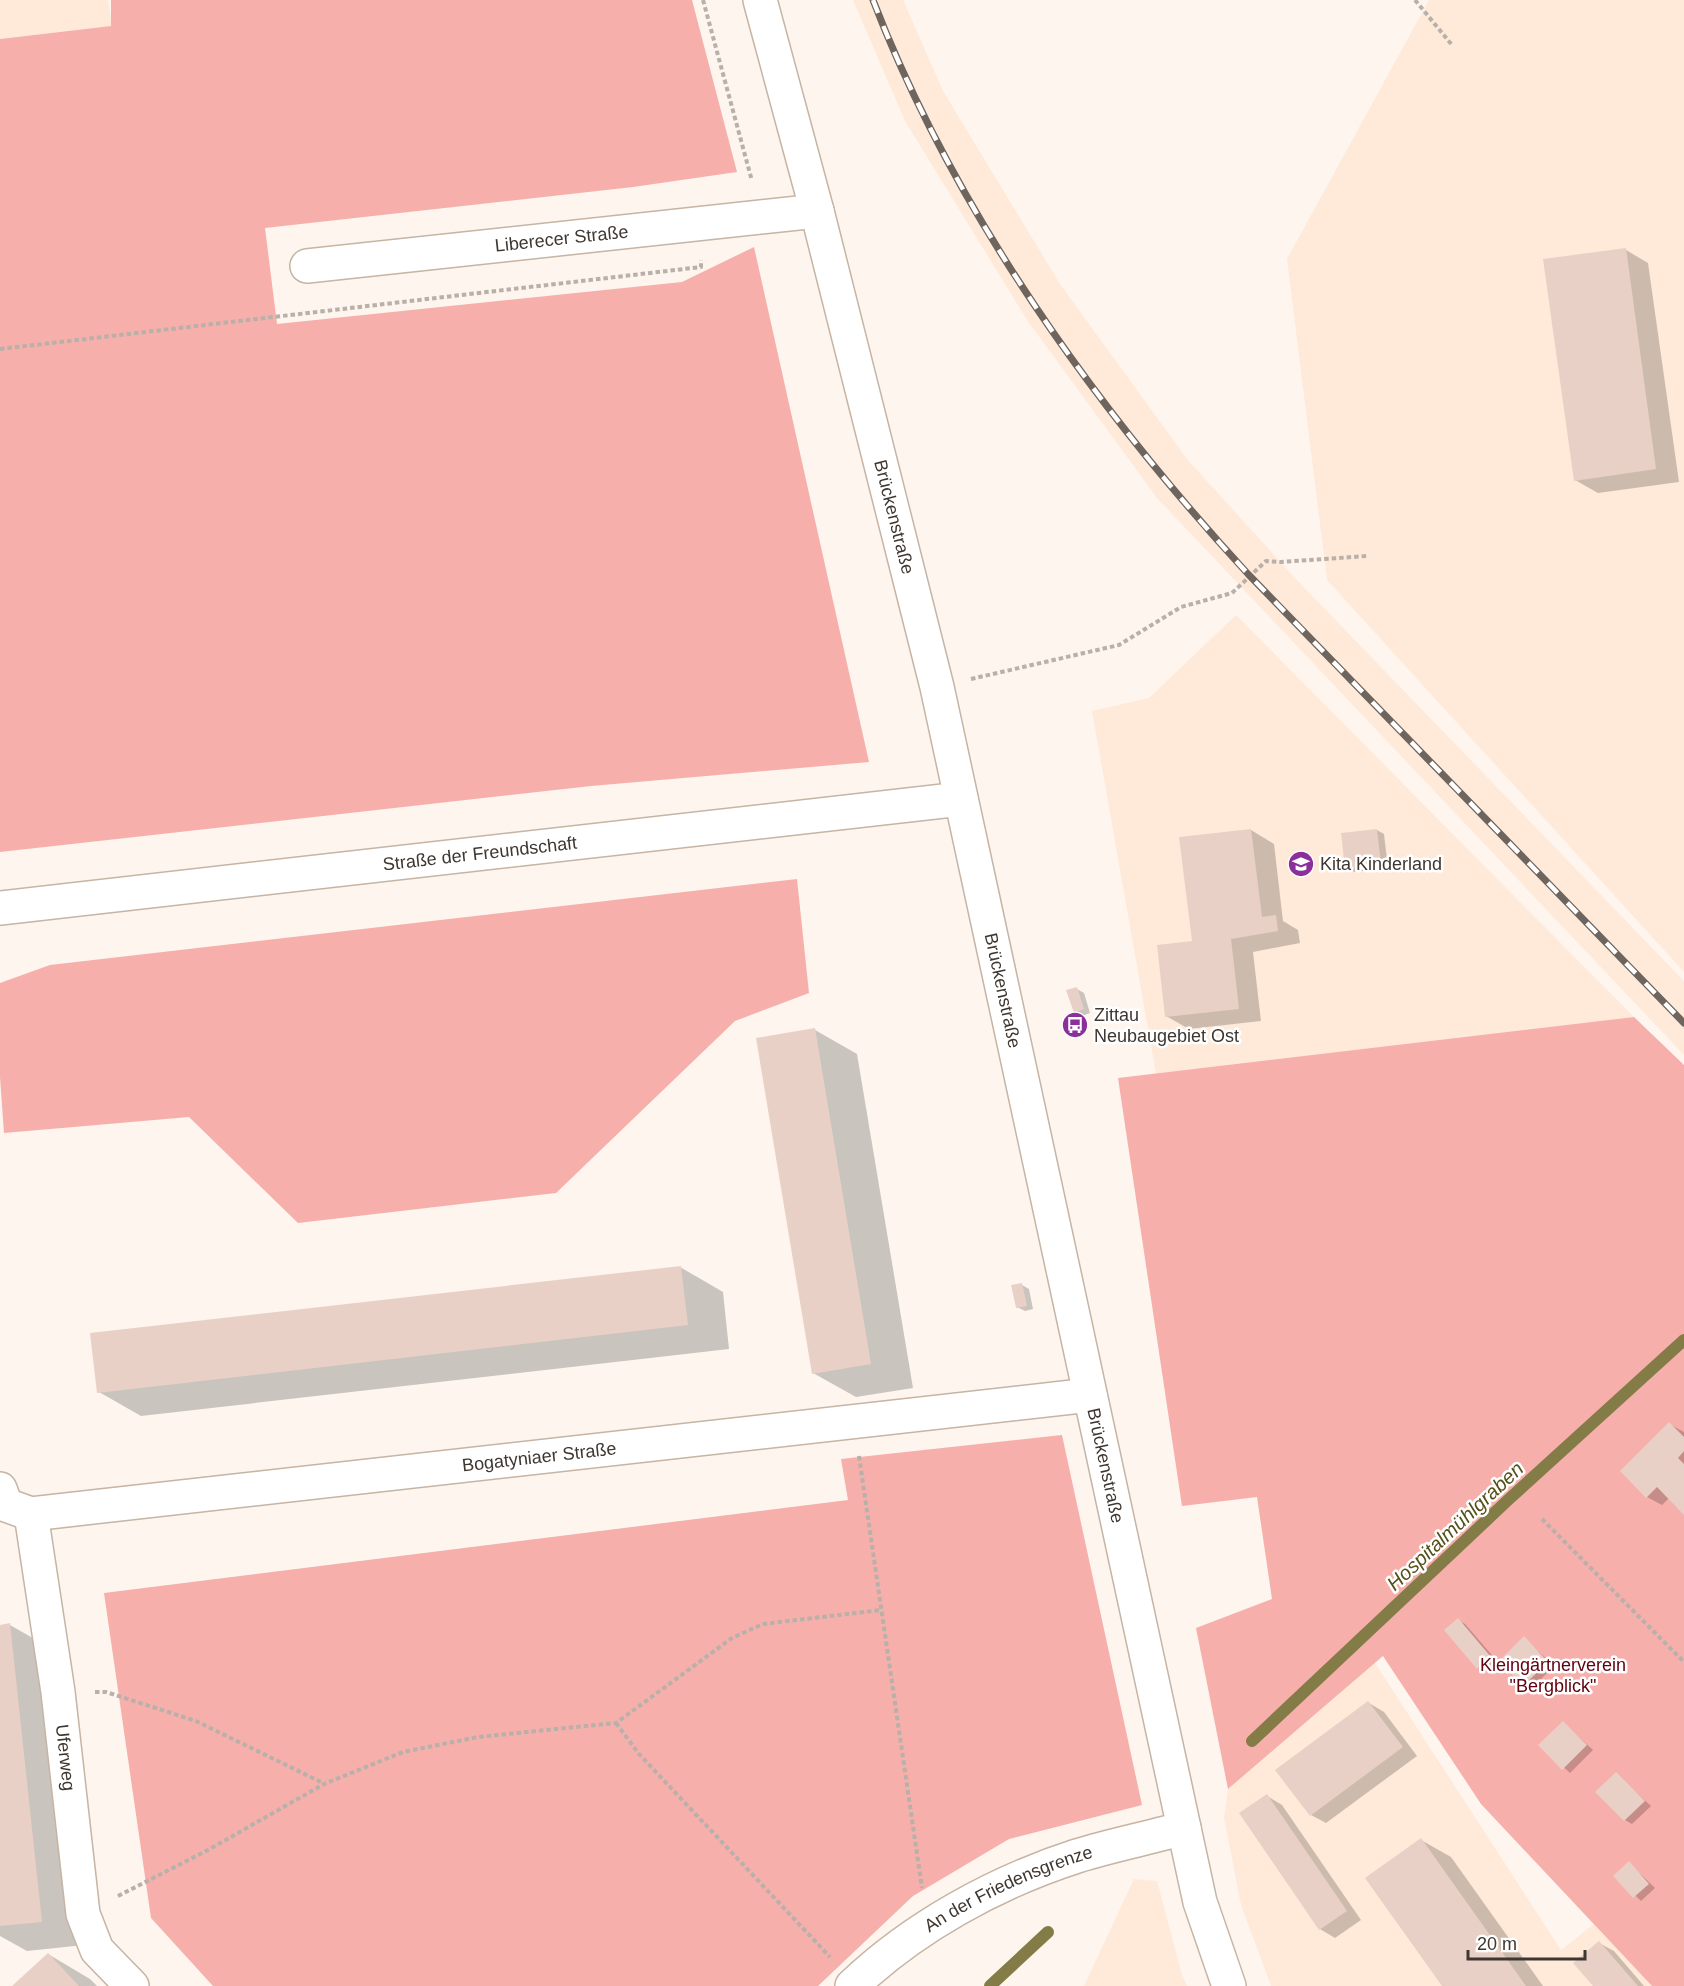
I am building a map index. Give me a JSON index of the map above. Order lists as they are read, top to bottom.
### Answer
{
  "streets": {
    "street": [
      "Liberecer Straße",
      "Brückenstraße",
      "Straße der Freundschaft",
      "Bogatyniaer Straße",
      "Uferweg",
      "An der Friedensgrenze"
    ]
  },
  "crossings": [
    ["Liberecer Straße", "Brückenstraße"],
    ["Brückenstraße", "Straße der Freundschaft"],
    ["Brückenstraße", "Bogatyniaer Straße"],
    ["Brückenstraße", "An der Friedensgrenze"],
    ["Bogatyniaer Straße", "Uferweg"]
  ],
  "water": ["Hospitalmühlgraben"],
  "parks": ["Kleingärtnerverein \"Bergblick\""],
  "places": {
    "school or university": ["Kita Kinderland"],
    "bus stop": ["Zittau Neubaugebiet Ost"]
  },
  "scale_bar": "20 m"
}
